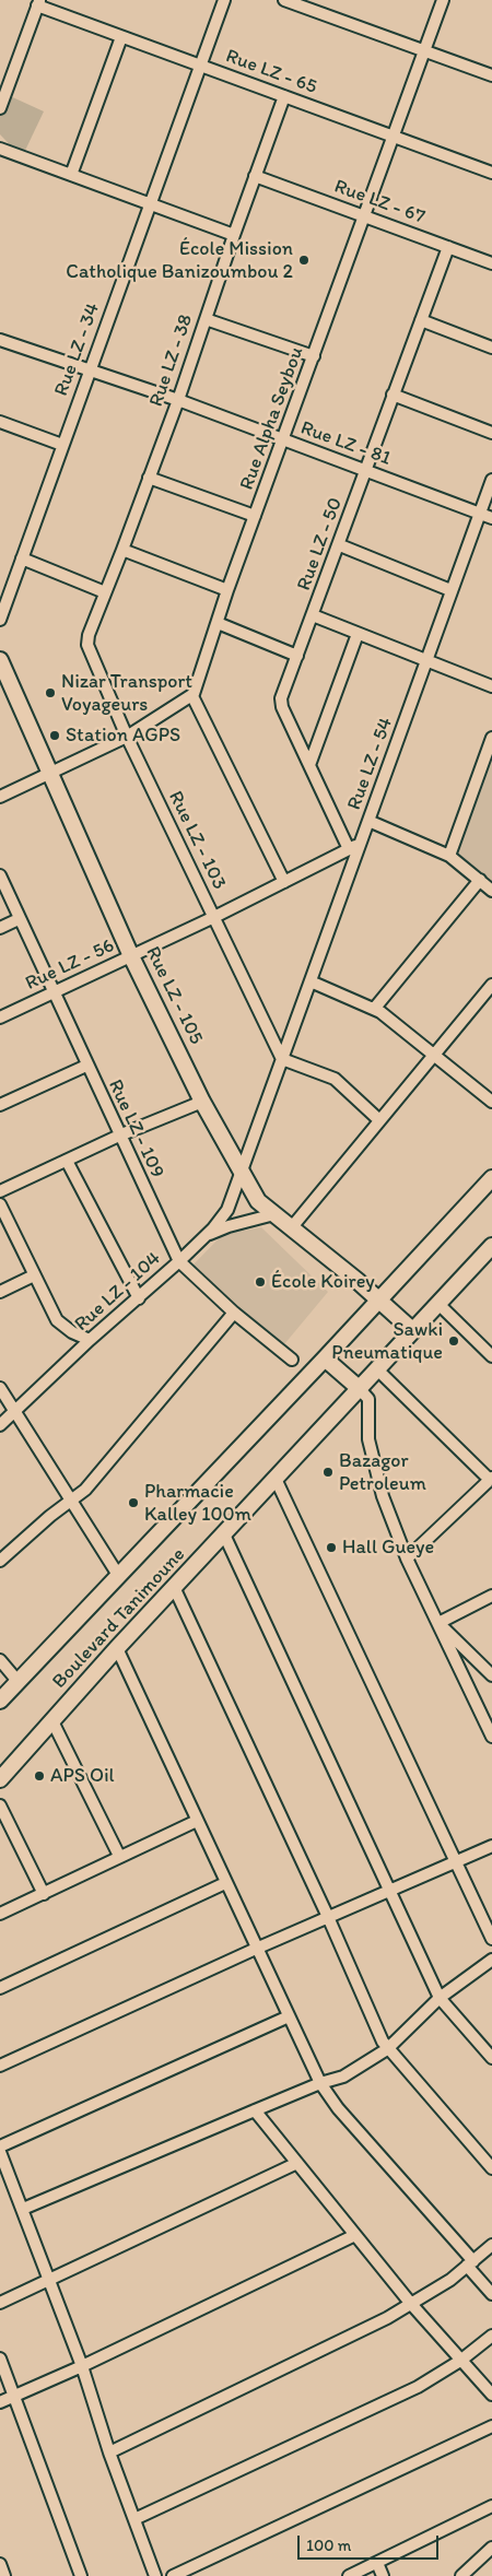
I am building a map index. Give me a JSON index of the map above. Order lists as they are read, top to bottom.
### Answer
{
  "streets": {
    "main road": ["Rue LZ - 105", "Boulevard Tanimoune"],
    "street": [
      "Rue LZ - 65",
      "Rue LZ - 67",
      "Rue LZ - 34",
      "Rue LZ - 38",
      "Rue Alpha Seybou",
      "Rue LZ - 81",
      "Rue LZ - 50",
      "Rue LZ - 54",
      "Rue LZ - 103",
      "Rue LZ - 56",
      "Rue LZ - 109",
      "Rue LZ - 104"
    ]
  },
  "crossings": [
    ["Rue LZ - 65", "Rue LZ - 34"],
    ["Rue LZ - 65", "Rue LZ - 38"],
    ["Rue LZ - 65", "Rue Alpha Seybou"],
    ["Rue LZ - 67", "Rue LZ - 38"],
    ["Rue LZ - 67", "Rue Alpha Seybou"],
    ["Rue LZ - 67", "Rue LZ - 50"],
    ["Rue LZ - 34", "Rue LZ - 81"],
    ["Rue LZ - 38", "Rue LZ - 81"],
    ["Rue LZ - 38", "Rue LZ - 103"],
    ["Rue Alpha Seybou", "Rue LZ - 81"],
    ["Rue LZ - 81", "Rue LZ - 50"],
    ["Rue LZ - 81", "Rue LZ - 54"],
    ["Rue LZ - 50", "Rue LZ - 56"],
    ["Rue LZ - 54", "Rue LZ - 103"],
    ["Rue LZ - 54", "Rue LZ - 56"],
    ["Rue LZ - 54", "Rue LZ - 105"],
    ["Rue LZ - 54", "Rue LZ - 104"],
    ["Rue LZ - 103", "Rue LZ - 56"],
    ["Rue LZ - 56", "Rue LZ - 105"],
    ["Rue LZ - 56", "Rue LZ - 109"],
    ["Rue LZ - 105", "Rue LZ - 104"],
    ["Rue LZ - 105", "Boulevard Tanimoune"],
    ["Rue LZ - 109", "Rue LZ - 104"]
  ],
  "places": [
    "École Mission Catholique Banizoumbou 2",
    "Nizar Transport Voyageurs",
    "Station AGPS",
    "École Koirey",
    "Sawki Pneumatique",
    "Bazagor Petroleum",
    "Pharmacie Kalley 100m",
    "Hall Gueye",
    "APS Oil"
  ],
  "scale_bar": "100 m"
}
